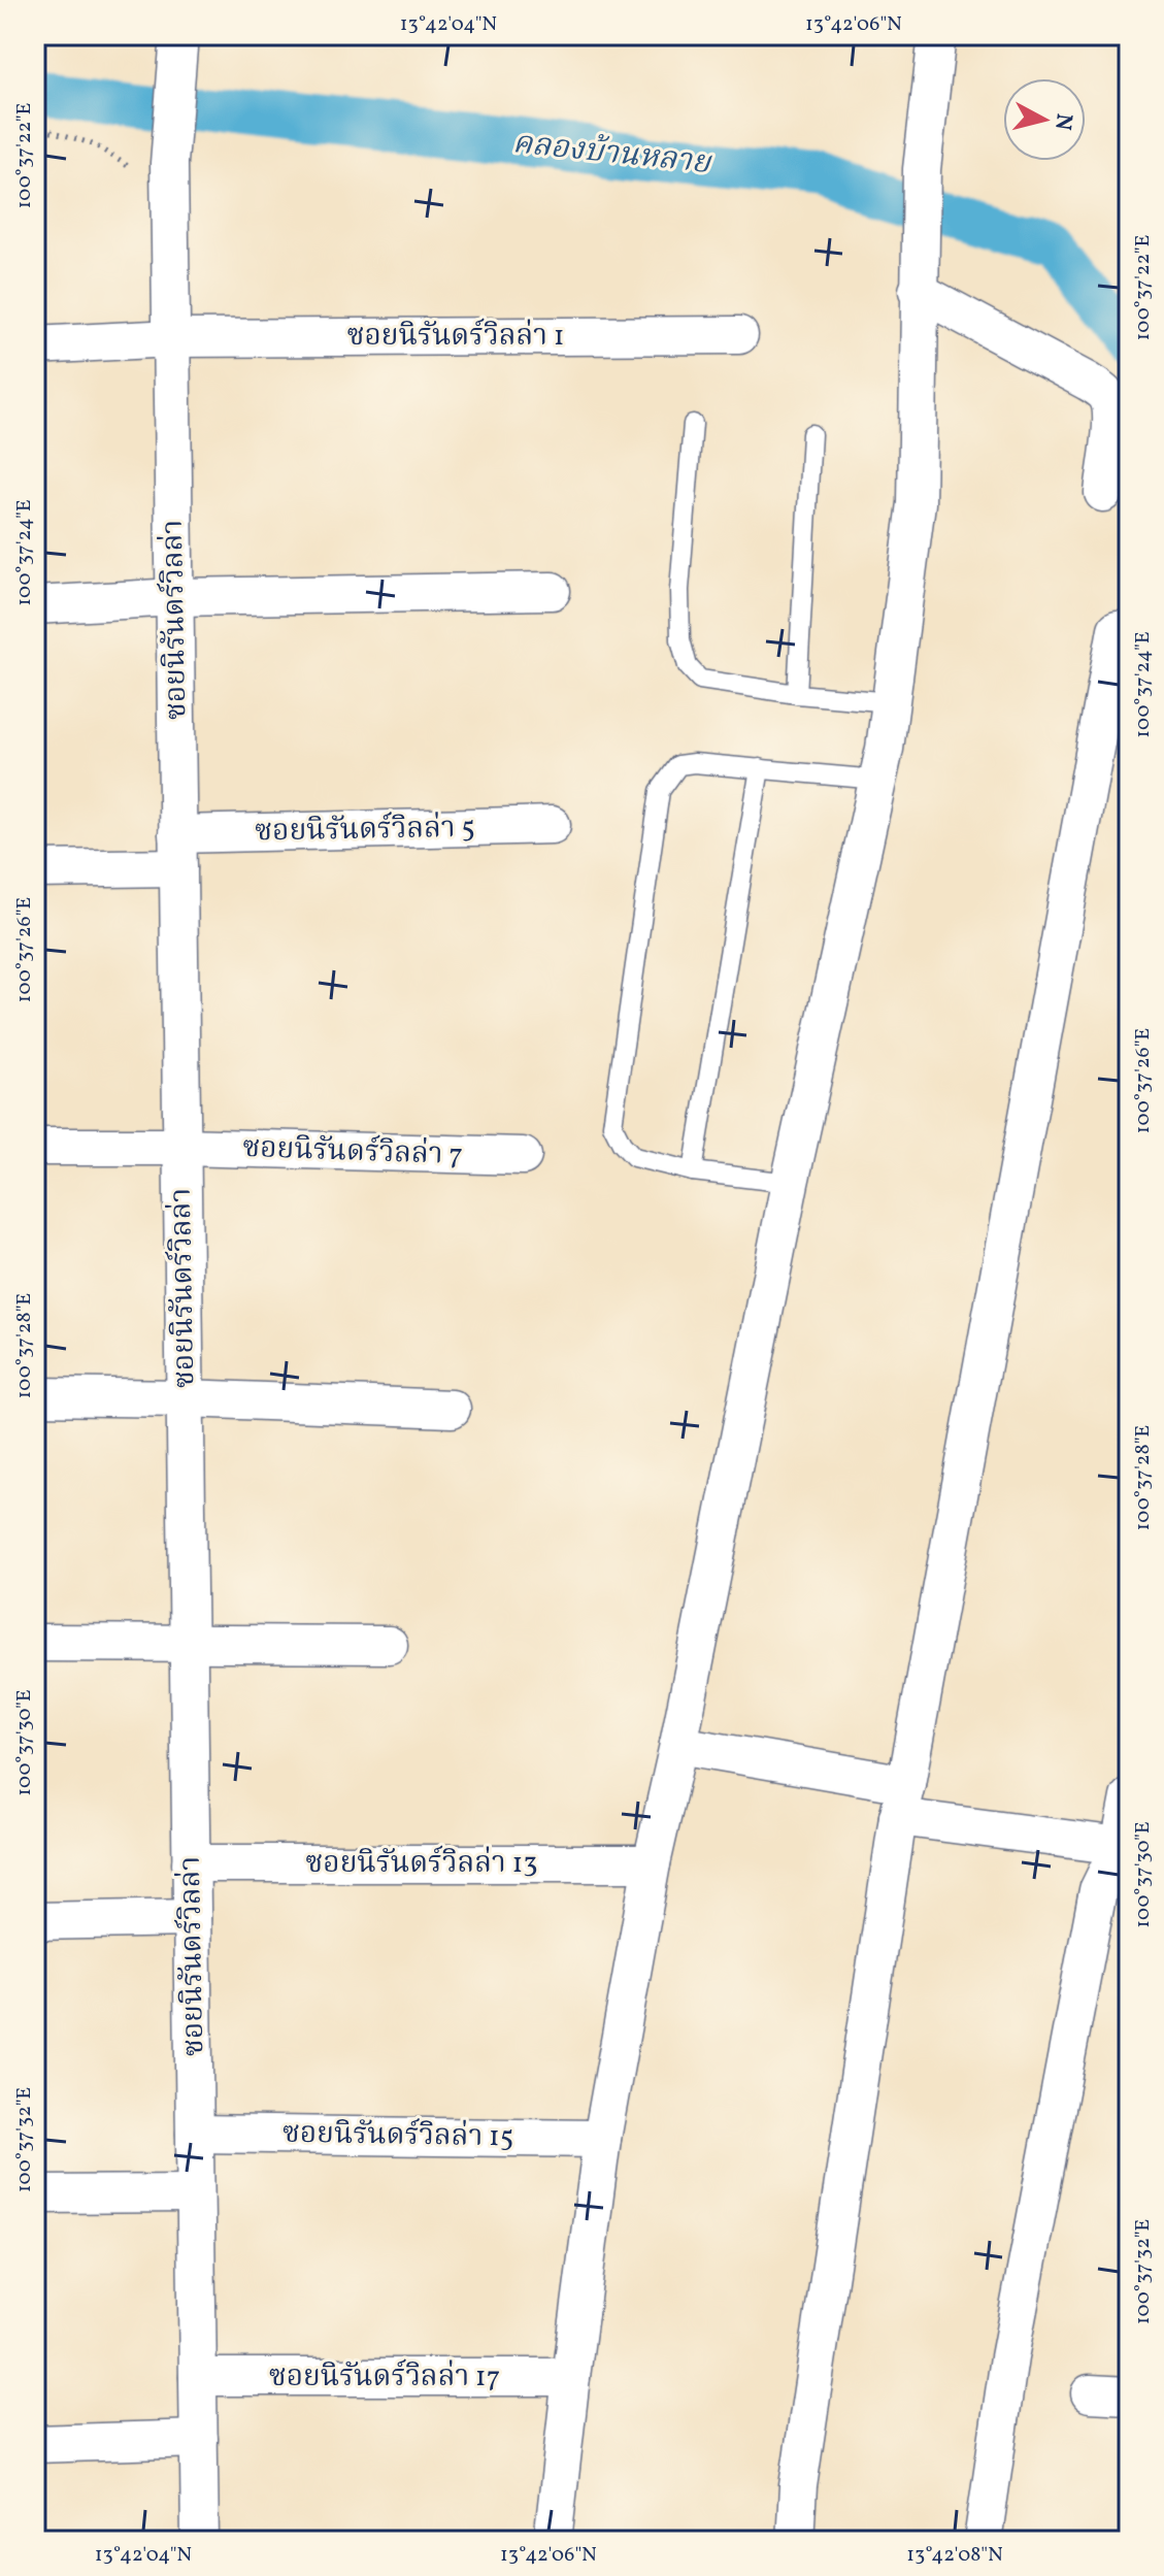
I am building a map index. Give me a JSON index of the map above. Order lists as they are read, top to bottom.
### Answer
{
  "streets": {
    "street": [
      "ซอยนิรันดร์วิลล่า 1",
      "ซอยนิรันดร์วิลล่า",
      "ซอยนิรันดร์วิลล่า 5",
      "ซอยนิรันดร์วิลล่า 7",
      "ซอยนิรันดร์วิลล่า 13",
      "ซอยนิรันดร์วิลล่า 15",
      "ซอยนิรันดร์วิลล่า 17"
    ]
  },
  "crossings": [
    ["ซอยนิรันดร์วิลล่า 1", "ซอยนิรันดร์วิลล่า"],
    ["ซอยนิรันดร์วิลล่า", "ซอยนิรันดร์วิลล่า 5"],
    ["ซอยนิรันดร์วิลล่า", "ซอยนิรันดร์วิลล่า 7"],
    ["ซอยนิรันดร์วิลล่า", "ซอยนิรันดร์วิลล่า 13"],
    ["ซอยนิรันดร์วิลล่า", "ซอยนิรันดร์วิลล่า 15"],
    ["ซอยนิรันดร์วิลล่า", "ซอยนิรันดร์วิลล่า 17"]
  ],
  "water": ["คลองบ้านหลาย"],
  "north": "right",
  "coordinates": [
    "13°42'04\"N",
    "13°42'06\"N",
    "100°37'22\"E",
    "100°37'24\"E",
    "100°37'26\"E",
    "100°37'28\"E",
    "100°37'30\"E",
    "100°37'32\"E",
    "13°42'08\"N"
  ]
}
